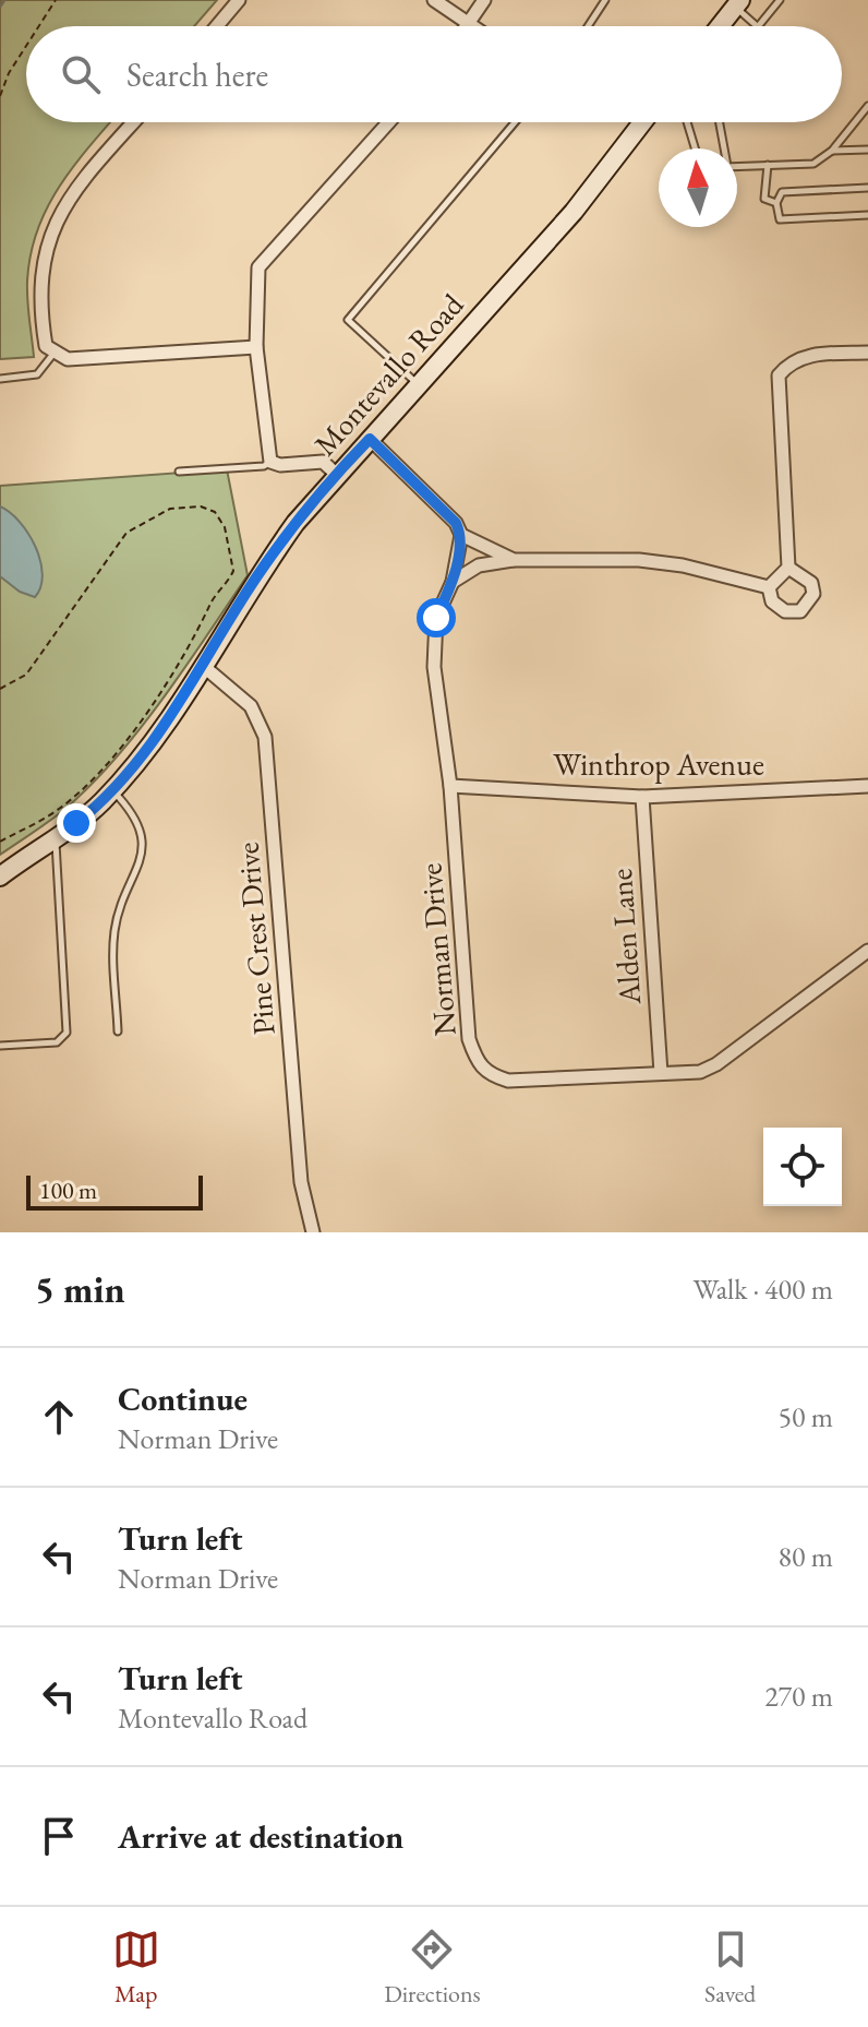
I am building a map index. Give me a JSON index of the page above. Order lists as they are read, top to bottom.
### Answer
{
  "streets": {
    "main road": ["Montevallo Road"],
    "street": [
      "Winthrop Avenue",
      "Alden Lane",
      "Pine Crest Drive",
      "Norman Drive"
    ]
  },
  "crossings": [
    ["Montevallo Road", "Pine Crest Drive"],
    ["Winthrop Avenue", "Alden Lane"],
    ["Winthrop Avenue", "Norman Drive"],
    ["Alden Lane", "Norman Drive"]
  ],
  "scale_bar": "100 m",
  "north": "top",
  "page": {
    "search": "Search here",
    "scale": "100 m",
    "heading": ["5 min", "Walk · 400 m"],
    "list": [
      ["Continue", "Norman Drive", "50 m"],
      ["Turn left", "Norman Drive", "80 m"],
      ["Turn left", "Montevallo Road", "270 m"],
      "Arrive at destination"
    ],
    "nav": ["Map", "Directions", "Saved"]
  }
}
